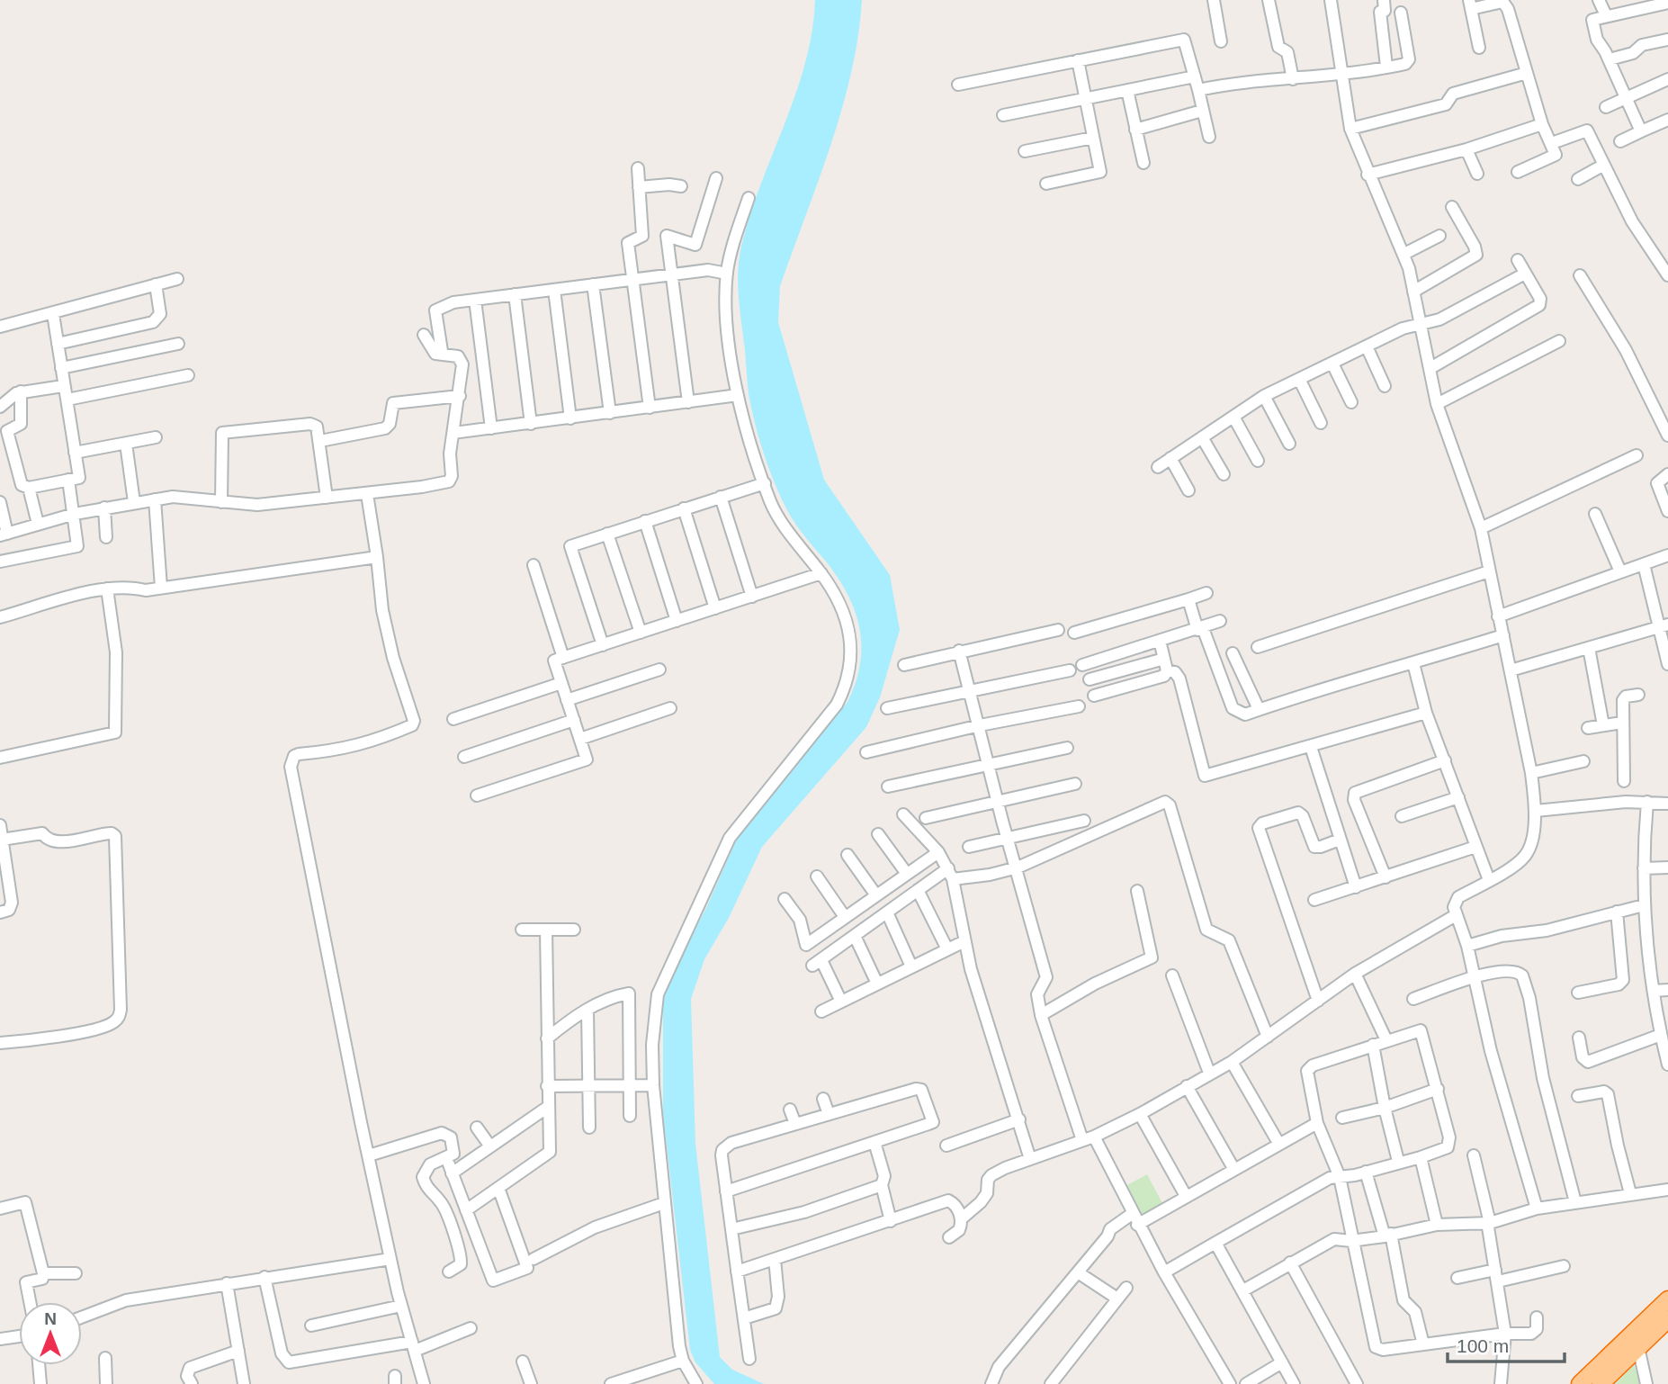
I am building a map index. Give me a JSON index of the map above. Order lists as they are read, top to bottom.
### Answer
{
  "scale_bar": "100 m",
  "north": "top"
}
